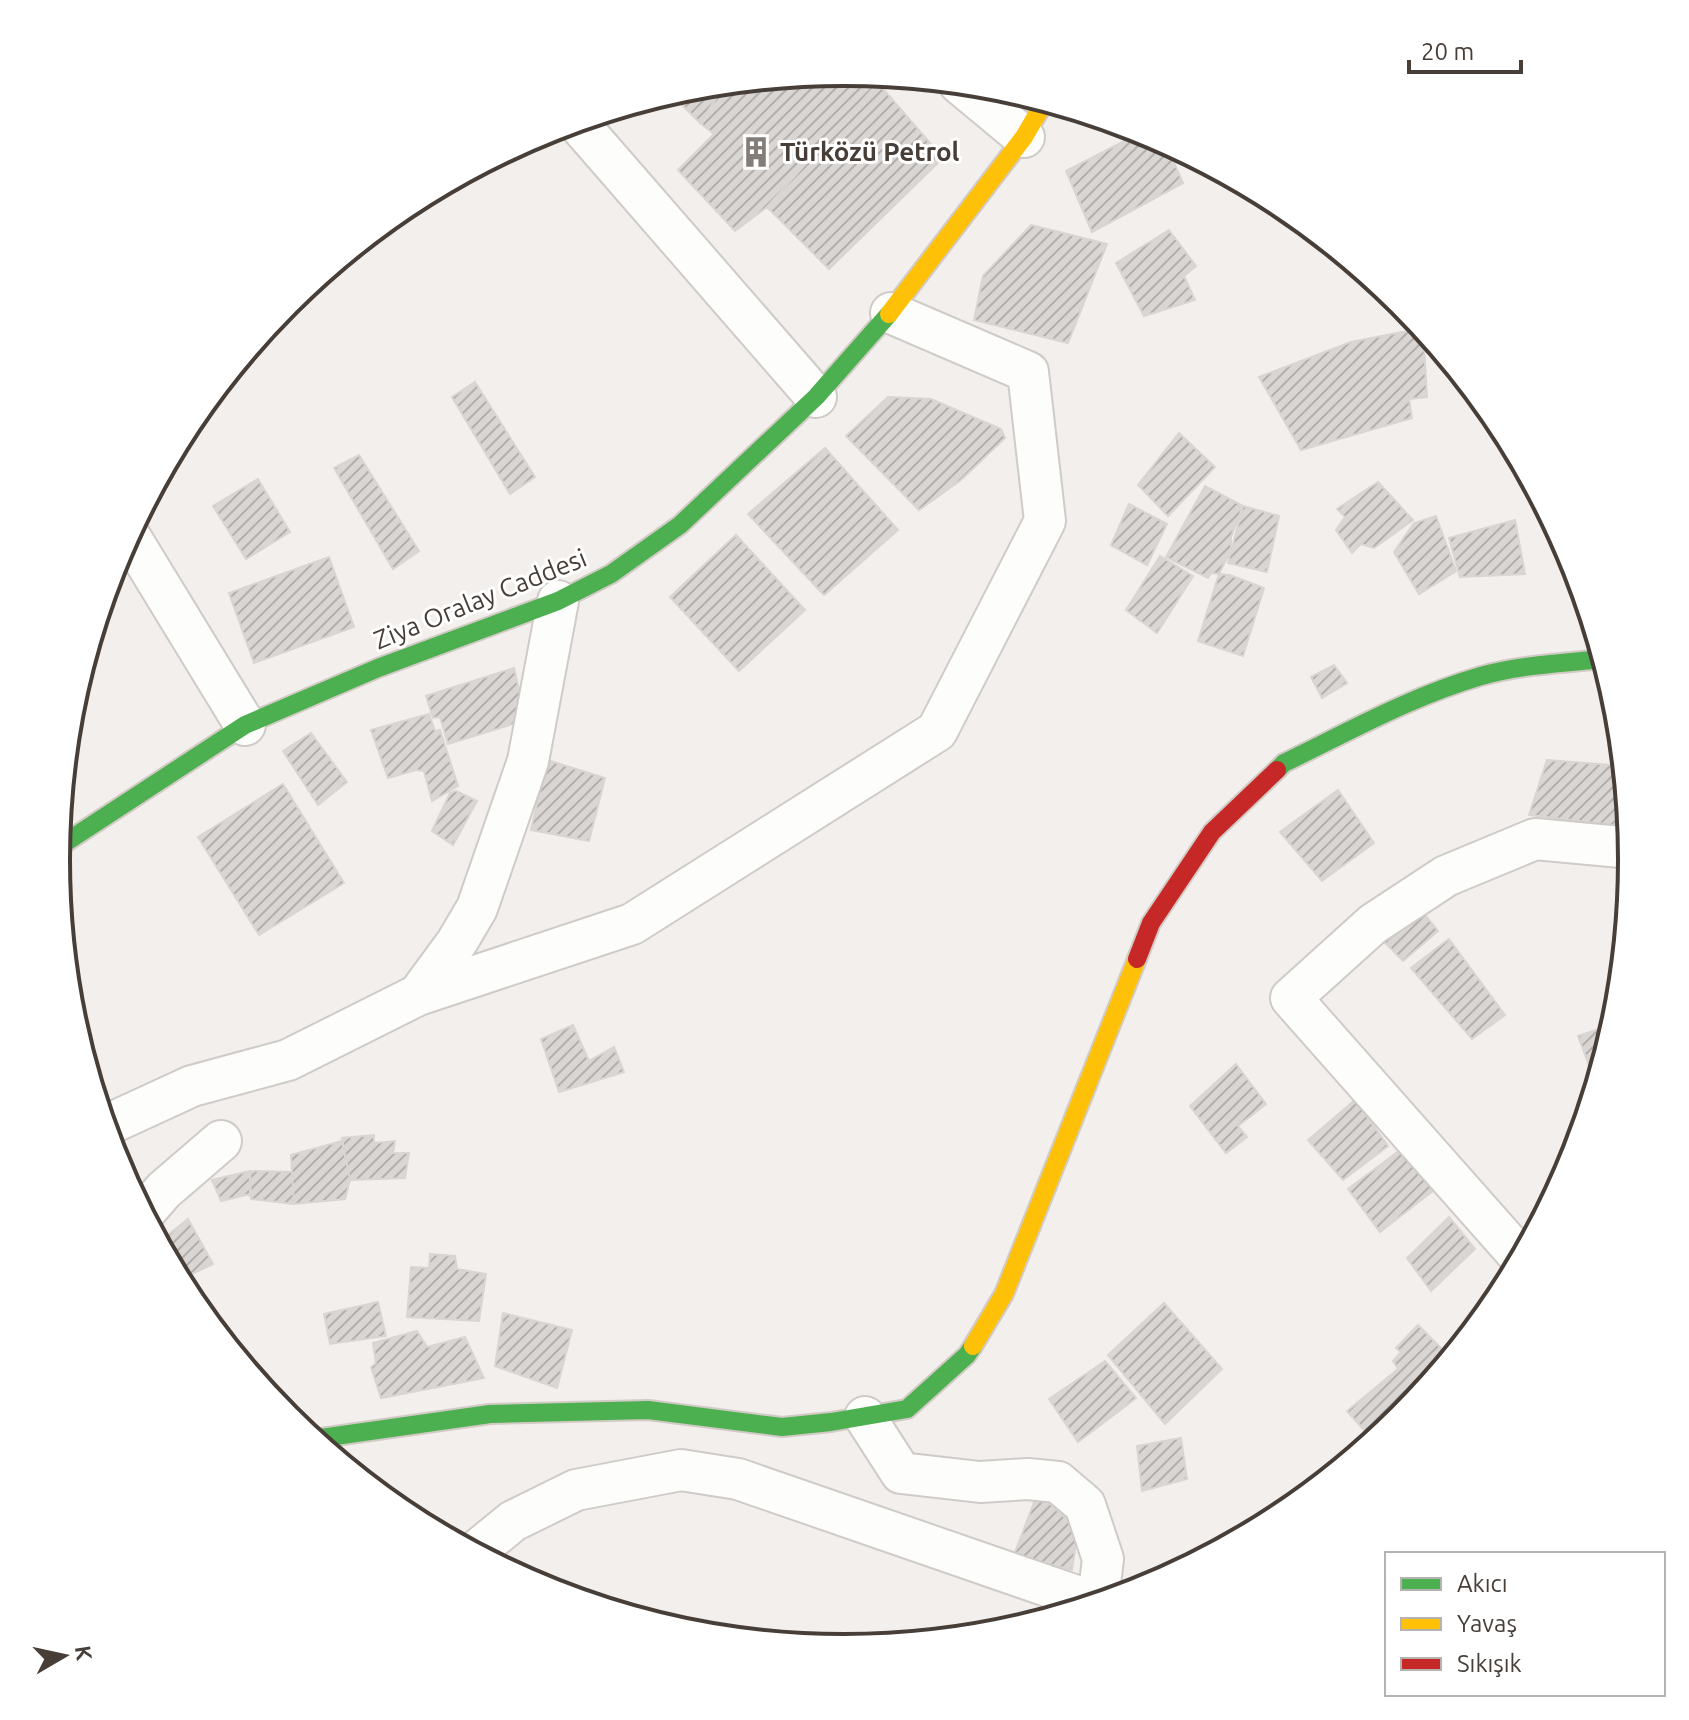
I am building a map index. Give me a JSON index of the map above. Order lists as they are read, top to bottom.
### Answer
{
  "streets": {
    "street": ["Ziya Oralay Caddesi"]
  },
  "places": {
    "building": ["Türközü Petrol"]
  },
  "legend": ["Akıcı", "Yavaş", "Sıkışık"],
  "scale_bar": "20 m",
  "north": "right"
}
